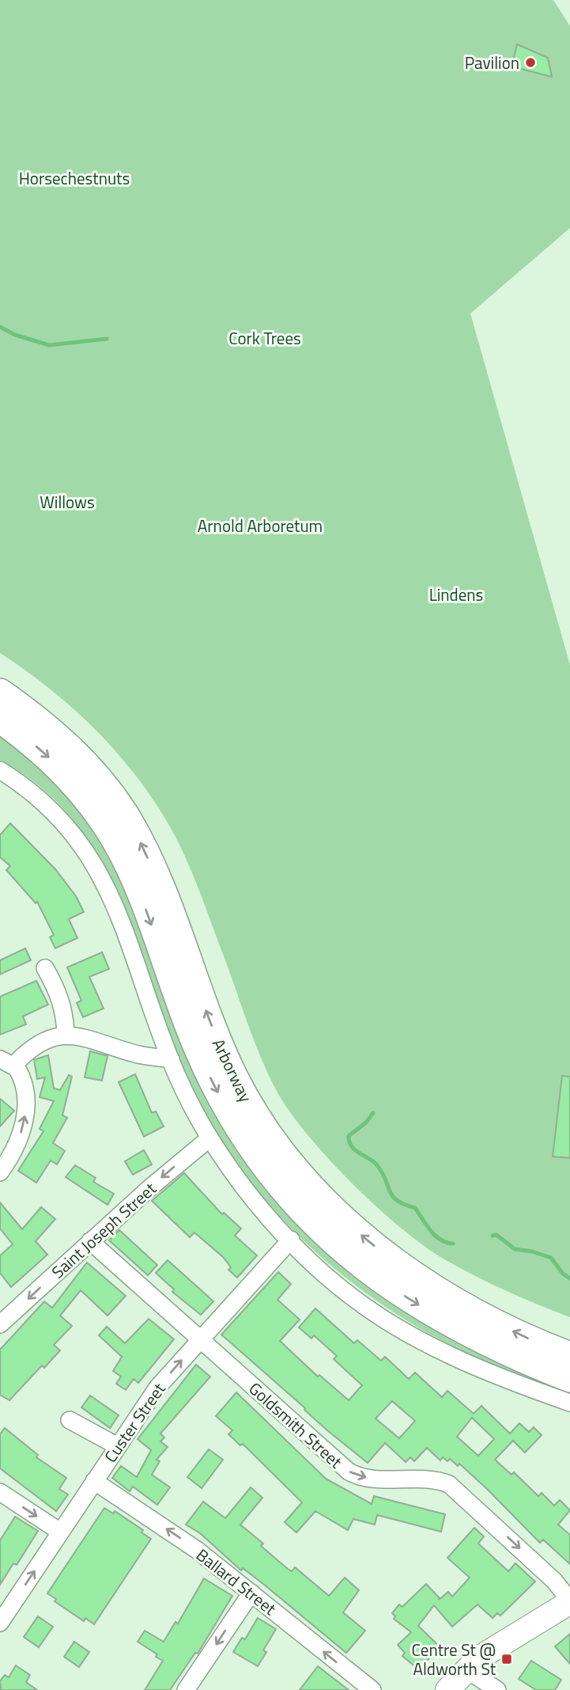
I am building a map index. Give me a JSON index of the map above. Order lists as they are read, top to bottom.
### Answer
{
  "streets": {
    "highway": ["Arborway"],
    "street": [
      "Saint Joseph Street",
      "Custer Street",
      "Goldsmith Street",
      "Ballard Street"
    ]
  },
  "crossings": [
    ["Saint Joseph Street", "Goldsmith Street"],
    ["Custer Street", "Goldsmith Street"],
    ["Custer Street", "Ballard Street"]
  ],
  "one_way": ["Saint Joseph Street", "Custer Street", "Ballard Street"],
  "parks": [
    "Horsechestnuts",
    "Cork Trees",
    "Willows",
    "Arnold Arboretum",
    "Lindens"
  ],
  "places": {
    "other": ["Pavilion"],
    "transit": ["Centre St @ Aldworth St"]
  }
}
